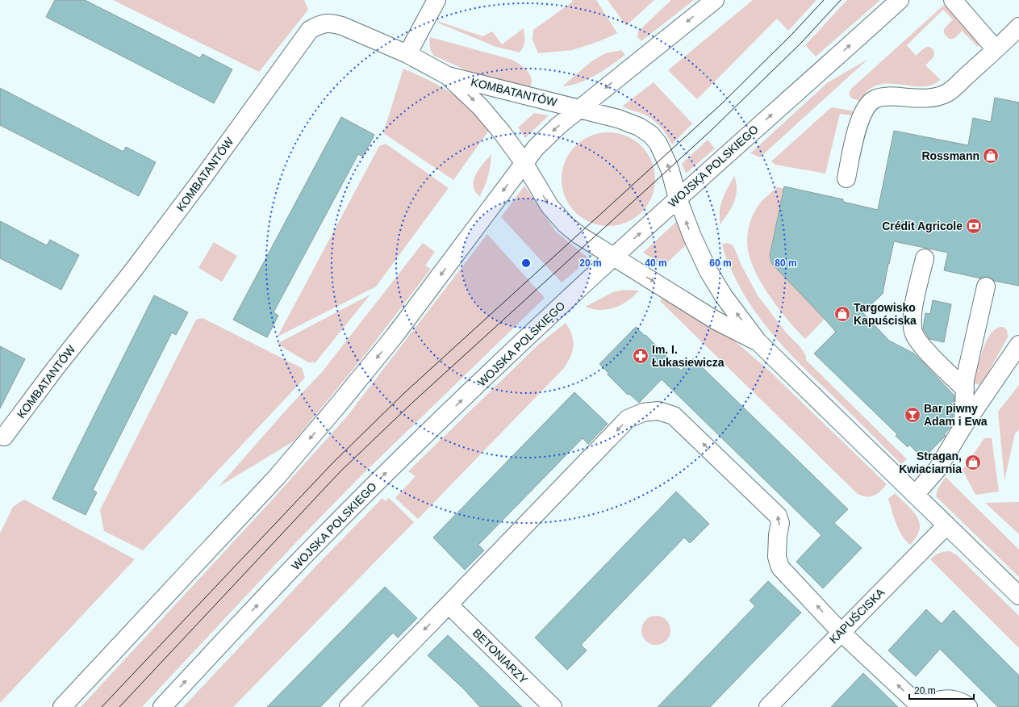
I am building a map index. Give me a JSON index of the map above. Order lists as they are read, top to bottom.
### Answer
{
  "streets": {
    "street": [
      "KOMBATANTÓW",
      "WOJSKA POLSKIEGO",
      "KAPUŚCISKA",
      "BETONIARZY"
    ]
  },
  "crossings": [
    ["KOMBATANTÓW", "WOJSKA POLSKIEGO"]
  ],
  "places": {
    "shop": ["Rossmann", "Targowisko Kapuściska", "Stragan, Kwiaciarnia"],
    "bank": ["Crédit Agricole"],
    "pharmacy": ["Im. I. Łukasiewicza"],
    "bar": ["Bar piwny Adam i Ewa"]
  },
  "scale_bar": "20 m",
  "rings": [
    "20 m",
    "40 m",
    "60 m",
    "80 m"
  ]
}
